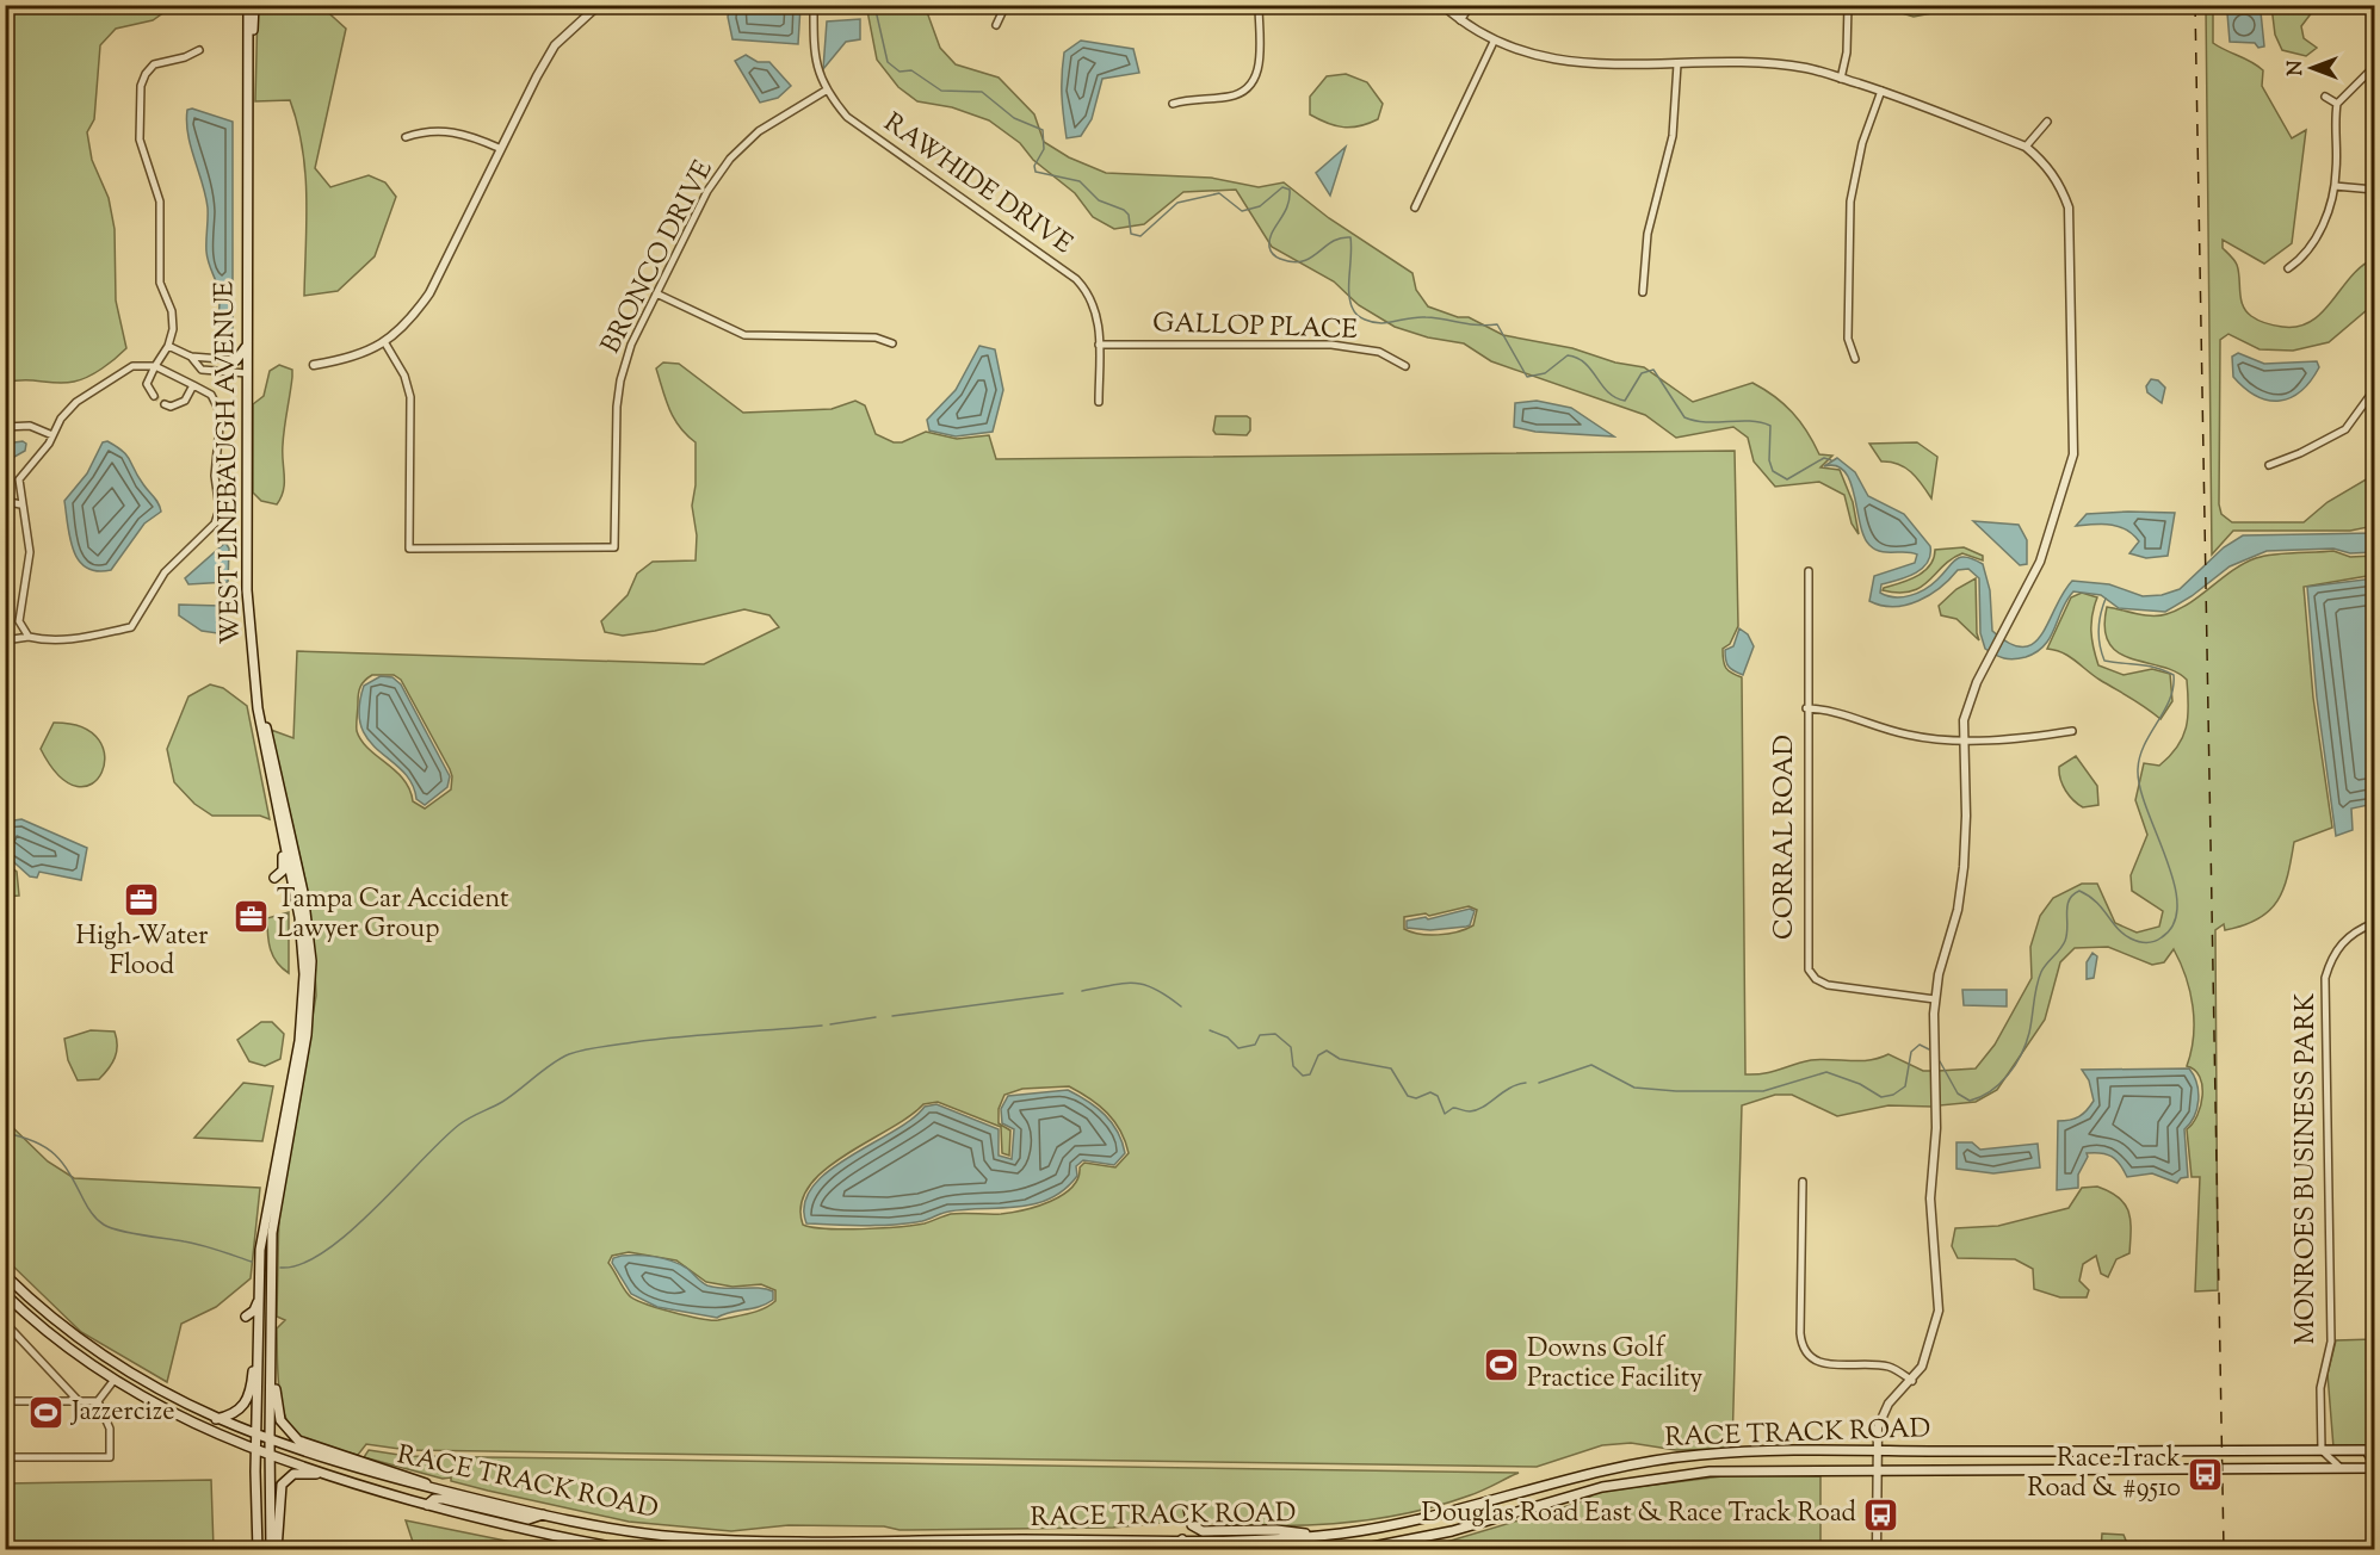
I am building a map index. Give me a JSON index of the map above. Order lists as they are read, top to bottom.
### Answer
{
  "streets": {
    "main road": ["WEST LINEBAUGH AVENUE", "RACE TRACK ROAD"],
    "street": [
      "RAWHIDE DRIVE",
      "BRONCO DRIVE",
      "GALLOP PLACE",
      "CORRAL ROAD",
      "MONROES BUSINESS PARK"
    ]
  },
  "crossings": [
    ["RAWHIDE DRIVE", "BRONCO DRIVE"],
    ["RAWHIDE DRIVE", "GALLOP PLACE"],
    ["MONROES BUSINESS PARK", "RACE TRACK ROAD"]
  ],
  "places": {
    "office": ["High-Water Flood", "Tampa Car Accident Lawyer Group"],
    "sports": ["Downs Golf Practice Facility", "Jazzercize"],
    "bus stop": ["Race Track Road & #9510", "Douglas Road East & Race Track Road"]
  },
  "north": "left"
}
